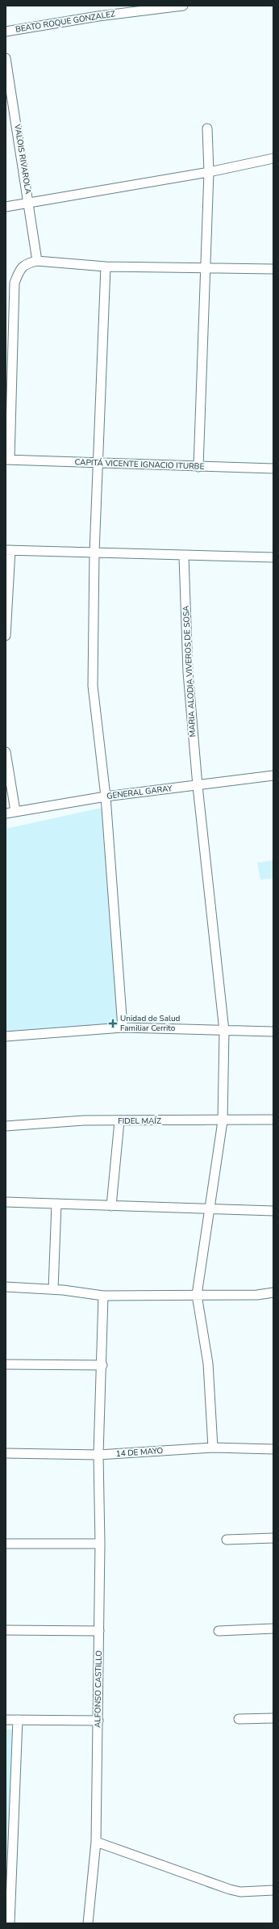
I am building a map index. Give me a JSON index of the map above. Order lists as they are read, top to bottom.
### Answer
{
  "streets": {
    "street": [
      "BEATO ROQUE GONZALEZ",
      "VALOIS RIVAROLA",
      "CAPITÁ VICENTE IGNACIO ITURBE",
      "MARIA ALODIA VIVEROS DE SOSA",
      "GENERAL GARAY",
      "FIDEL MAÍZ",
      "14 DE MAYO",
      "ALFONSO CASTILLO"
    ]
  },
  "crossings": [
    ["MARIA ALODIA VIVEROS DE SOSA", "GENERAL GARAY"],
    ["MARIA ALODIA VIVEROS DE SOSA", "FIDEL MAÍZ"],
    ["MARIA ALODIA VIVEROS DE SOSA", "14 DE MAYO"],
    ["14 DE MAYO", "ALFONSO CASTILLO"]
  ],
  "places": {
    "health": ["Unidad de Salud Familiar Cerrito"]
  }
}
